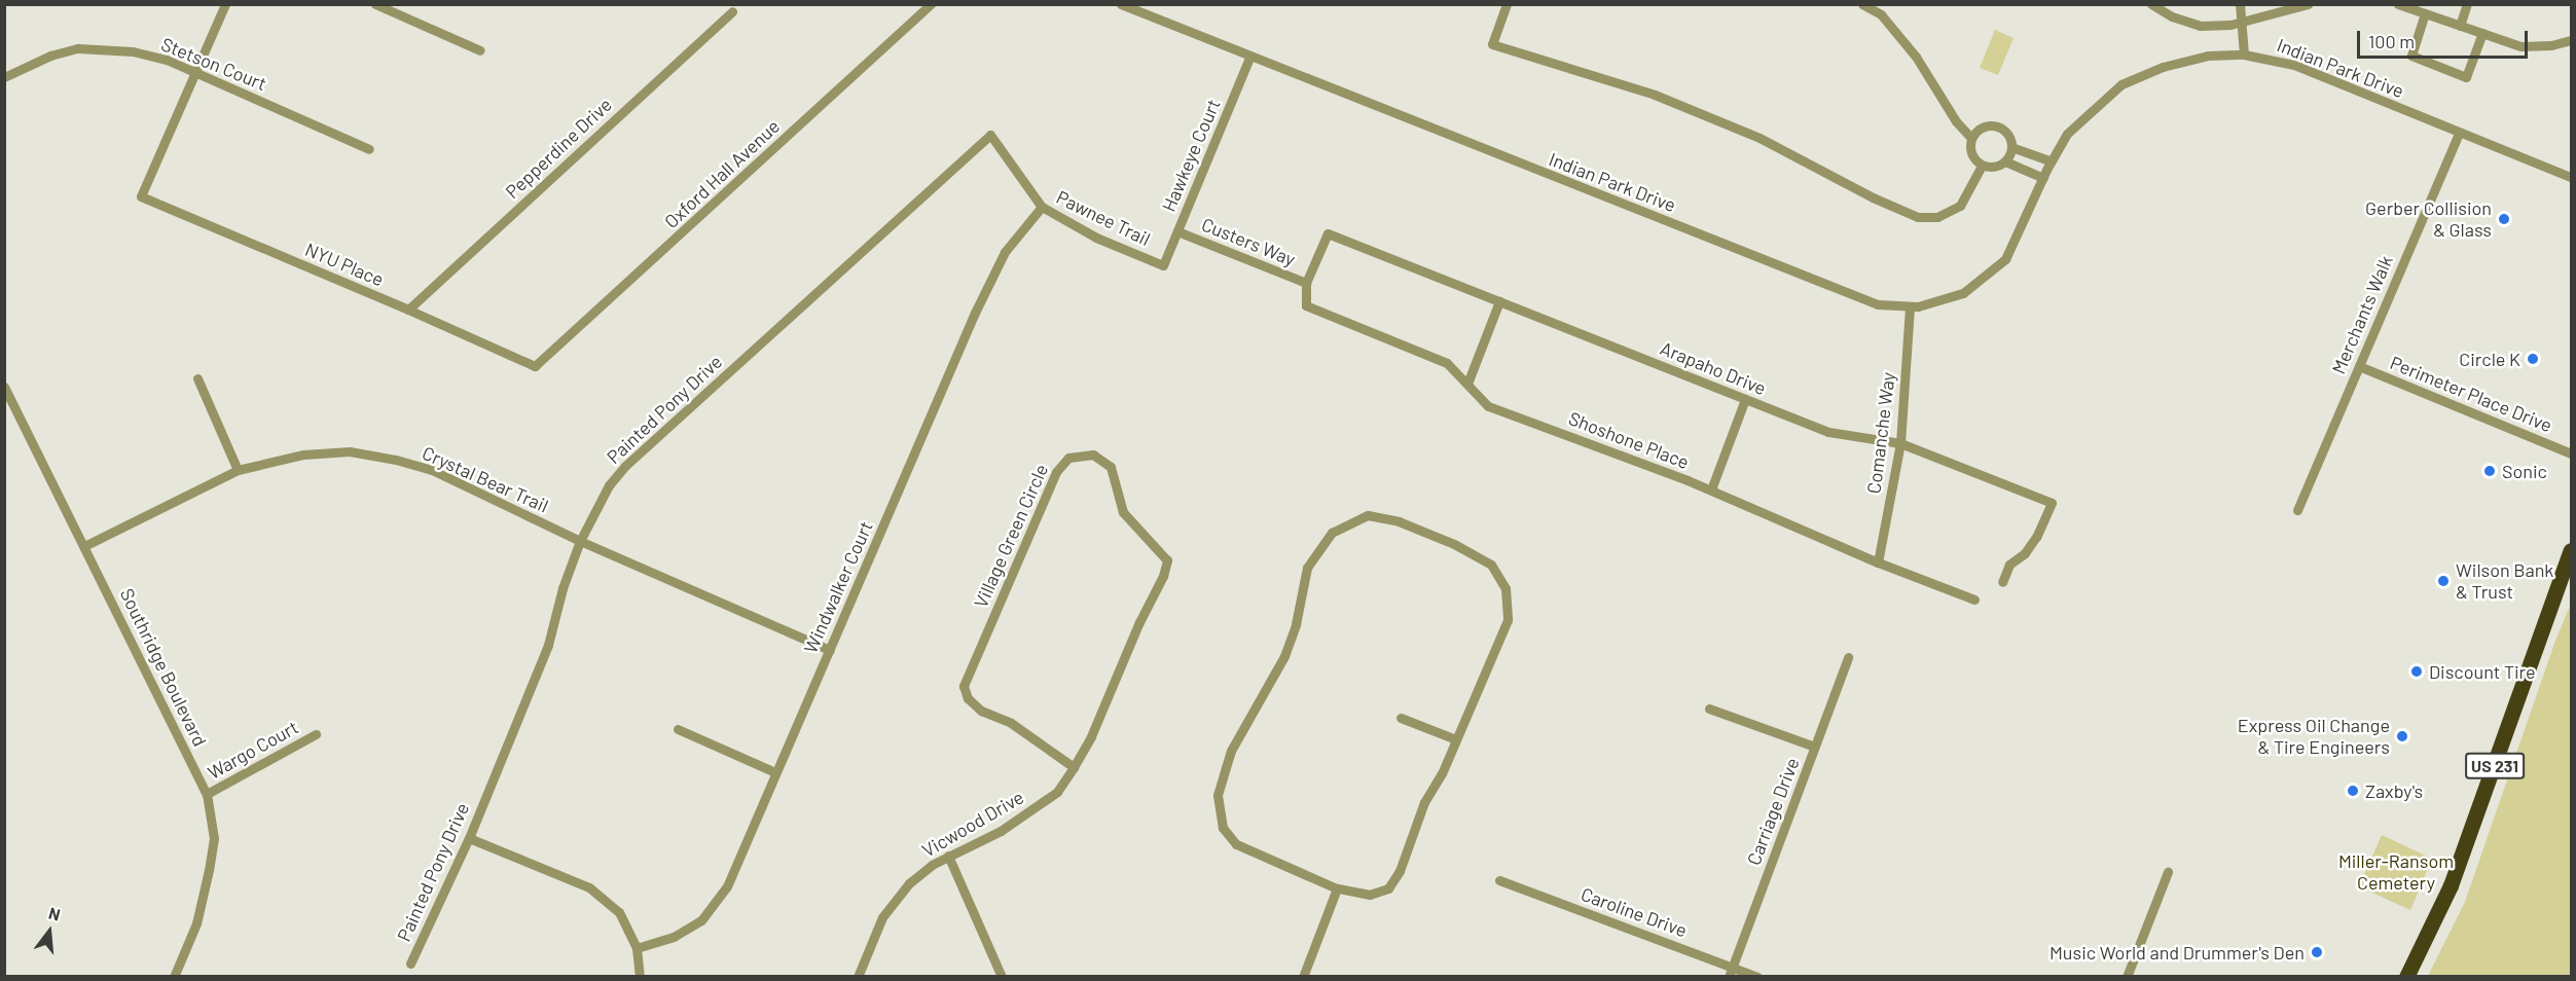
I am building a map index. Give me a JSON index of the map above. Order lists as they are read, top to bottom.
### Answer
{
  "streets": {
    "highway": ["US 231"],
    "street": [
      "Stetson Court",
      "Indian Park Drive",
      "Pepperdine Drive",
      "Hawkeye Court",
      "Oxford Hall Avenue",
      "Pawnee Trail",
      "Custers Way",
      "NYU Place",
      "Merchants Walk",
      "Arapaho Drive",
      "Perimeter Place Drive",
      "Painted Pony Drive",
      "Comanche Way",
      "Shoshone Place",
      "Crystal Bear Trail",
      "Village Green Circle",
      "Windwalker Court",
      "Southridge Boulevard",
      "Wargo Court",
      "Carriage Drive",
      "Vicwood Drive",
      "Caroline Drive"
    ]
  },
  "crossings": [
    ["Stetson Court", "NYU Place"],
    ["Indian Park Drive", "Hawkeye Court"],
    ["Indian Park Drive", "Merchants Walk"],
    ["Indian Park Drive", "Comanche Way"],
    ["Pepperdine Drive", "NYU Place"],
    ["Hawkeye Court", "Pawnee Trail"],
    ["Hawkeye Court", "Custers Way"],
    ["Oxford Hall Avenue", "NYU Place"],
    ["Pawnee Trail", "Painted Pony Drive"],
    ["Pawnee Trail", "Windwalker Court"],
    ["Custers Way", "Arapaho Drive"],
    ["Custers Way", "Shoshone Place"],
    ["Merchants Walk", "Perimeter Place Drive"],
    ["Arapaho Drive", "Comanche Way"],
    ["Arapaho Drive", "Shoshone Place"],
    ["Painted Pony Drive", "Crystal Bear Trail"],
    ["Comanche Way", "Shoshone Place"],
    ["Crystal Bear Trail", "Windwalker Court"],
    ["Crystal Bear Trail", "Southridge Boulevard"],
    ["Village Green Circle", "Vicwood Drive"],
    ["Southridge Boulevard", "Wargo Court"],
    ["Carriage Drive", "Caroline Drive"]
  ],
  "parks": ["Miller-Ransom Cemetery"],
  "places": [
    "Gerber Collision & Glass",
    "Circle K",
    "Sonic",
    "Wilson Bank & Trust",
    "Discount Tire",
    "Express Oil Change & Tire Engineers",
    "Zaxby's",
    "Music World and Drummer's Den"
  ],
  "scale_bar": "100 m",
  "north": "top"
}
